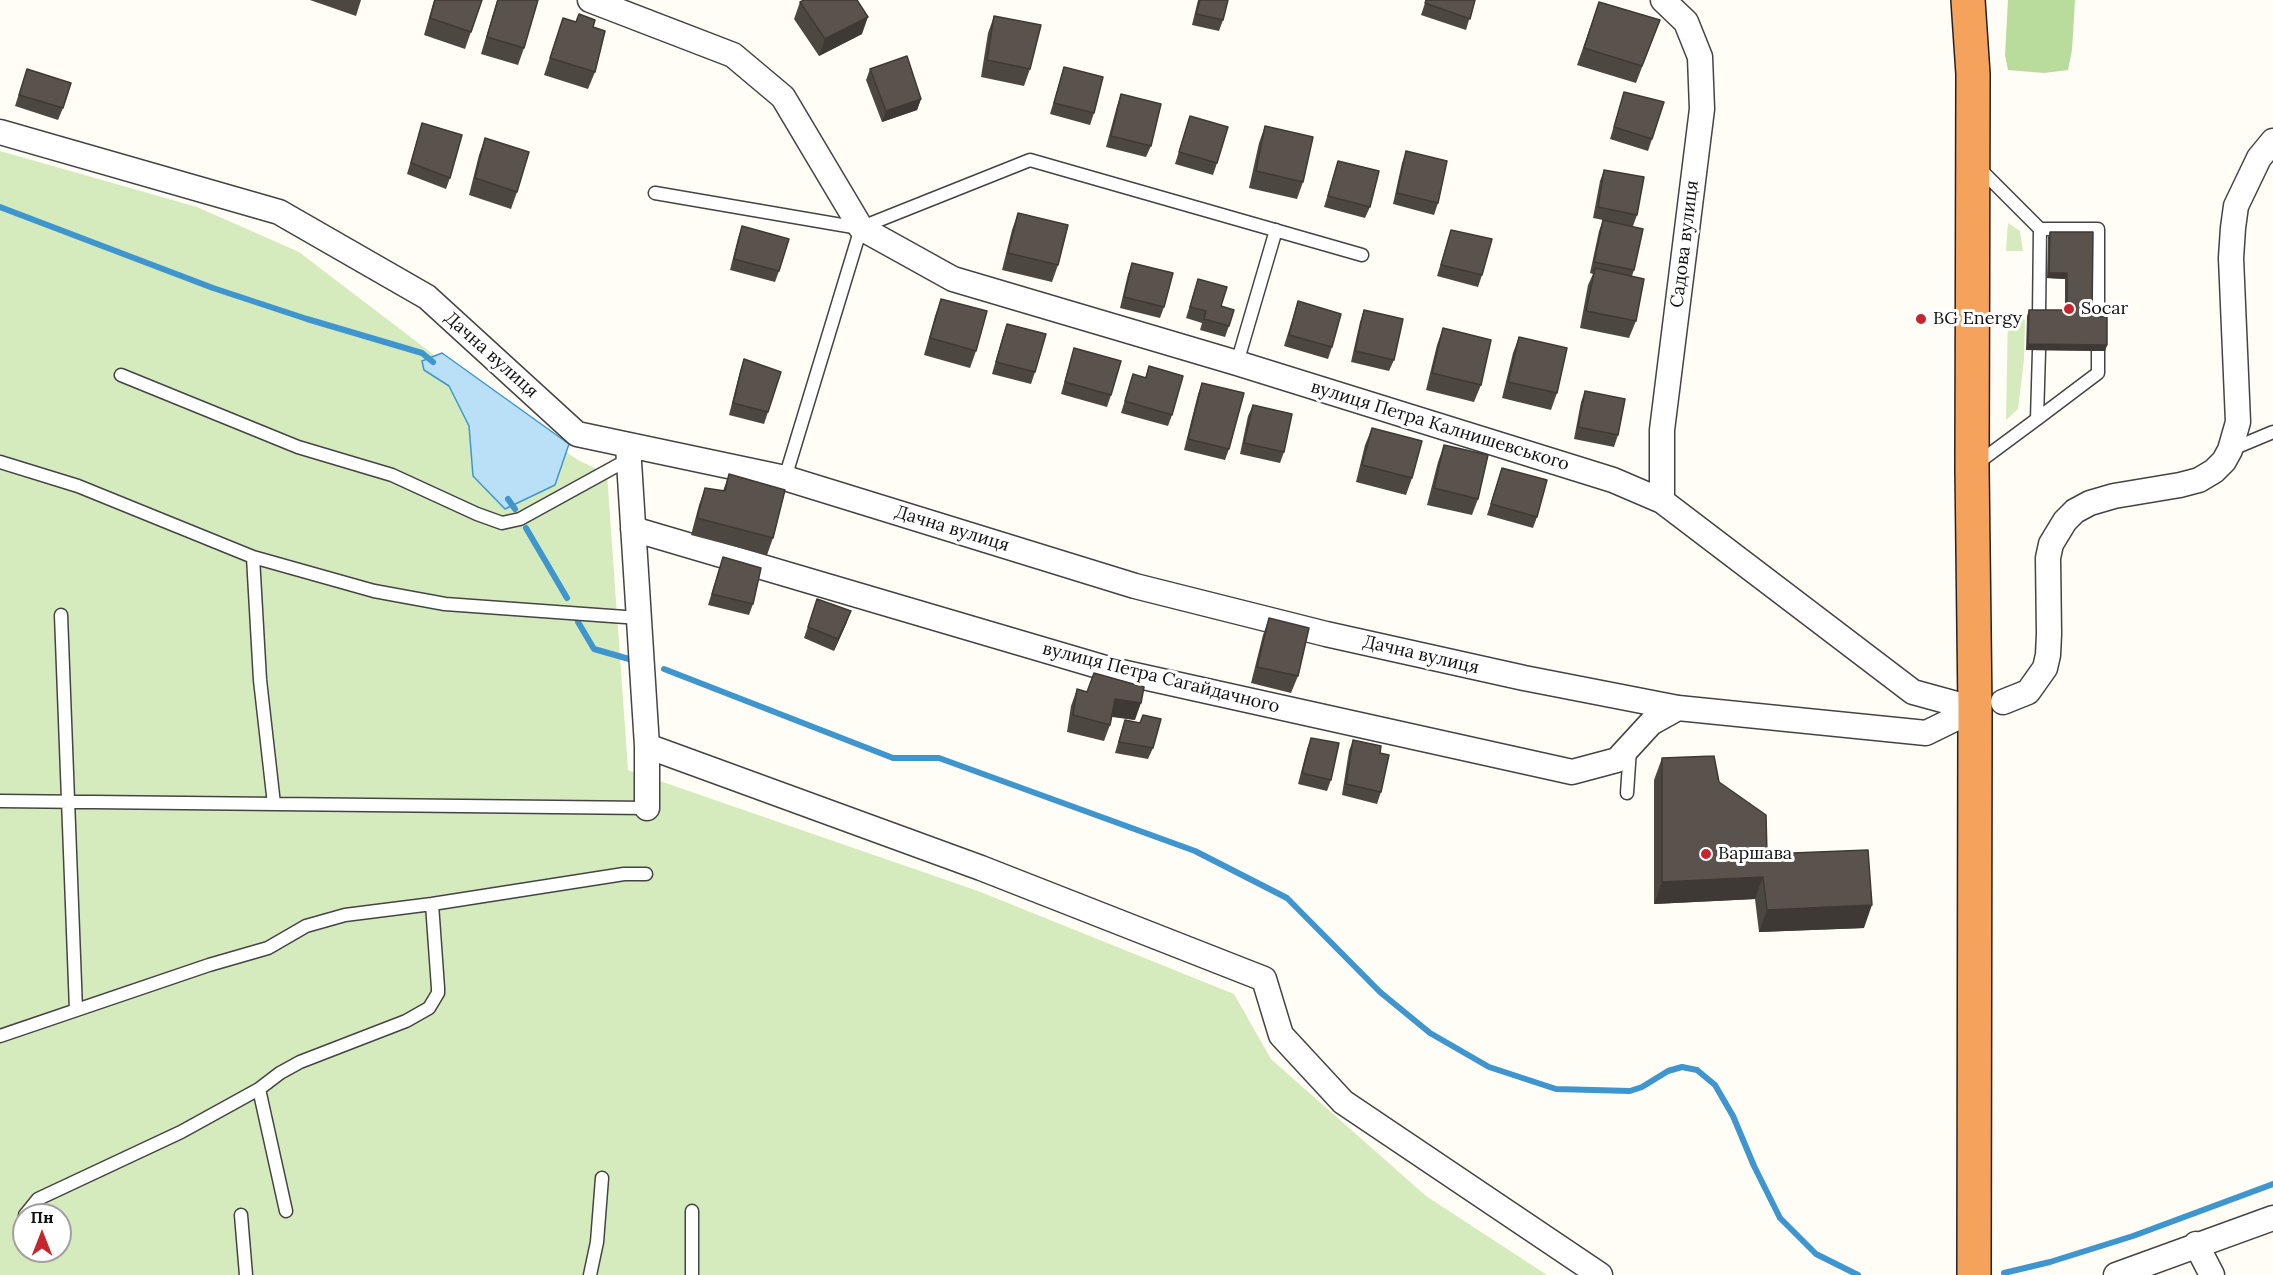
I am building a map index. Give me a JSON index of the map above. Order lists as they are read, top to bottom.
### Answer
{
  "streets": {
    "street": [
      "Садова вулиця",
      "Дачна вулиця",
      "вулиця Петра Калнишевського",
      "вулиця Петра Сагайдачного"
    ]
  },
  "crossings": [
    ["Садова вулиця", "вулиця Петра Калнишевського"],
    ["Дачна вулиця", "вулиця Петра Калнишевського"],
    ["Дачна вулиця", "вулиця Петра Сагайдачного"]
  ],
  "places": ["Socar", "BG Energy", "Варшава"],
  "north": "top"
}
